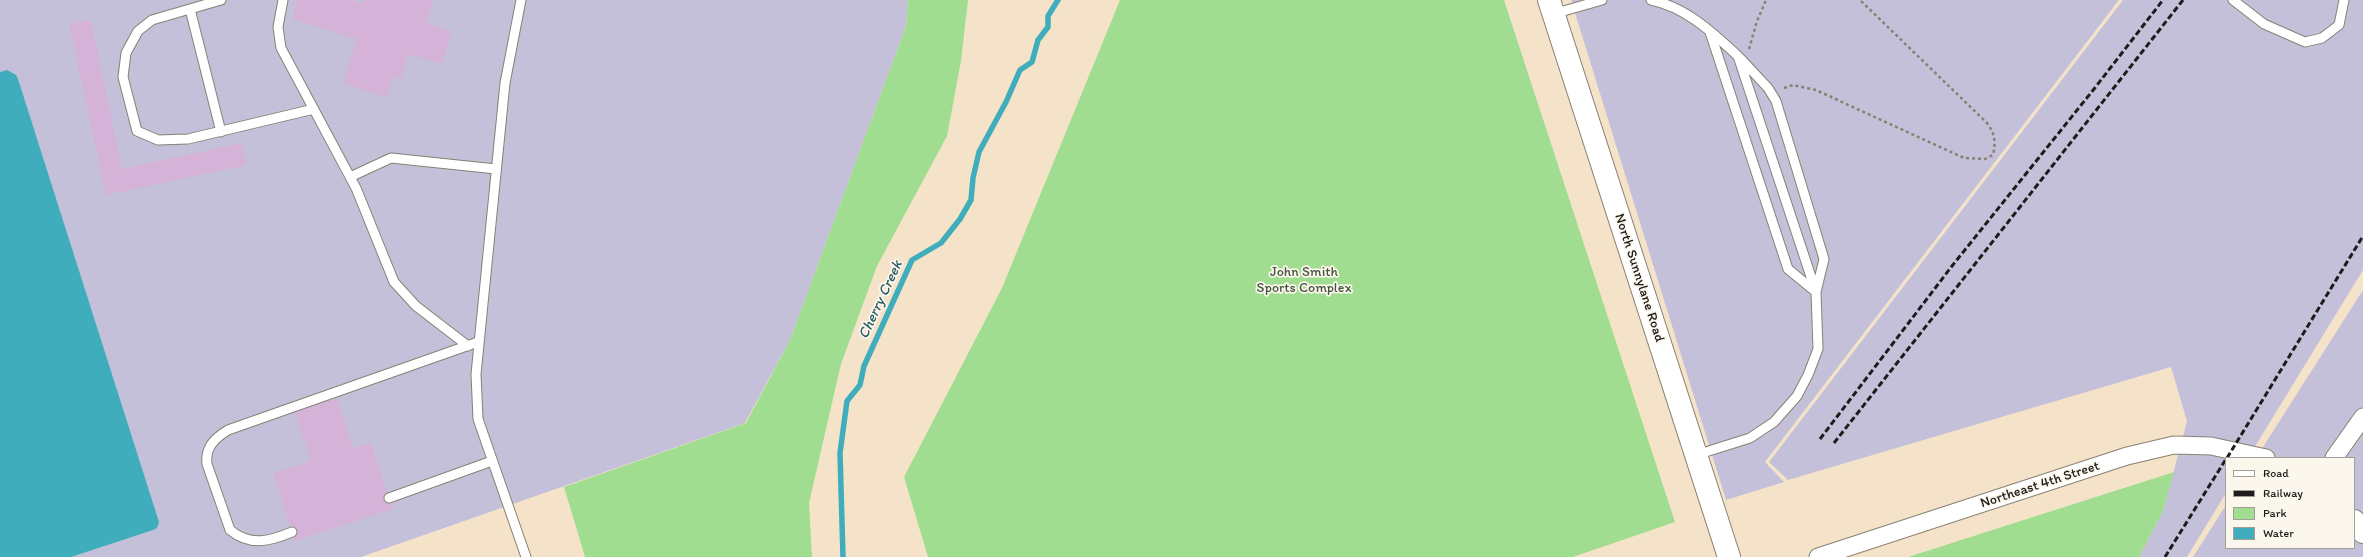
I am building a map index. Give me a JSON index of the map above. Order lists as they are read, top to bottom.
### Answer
{
  "streets": {
    "street": ["North Sunnylane Road", "Northeast 4th Street"]
  },
  "water": ["Cherry Creek"],
  "parks": ["John Smith Sports Complex"],
  "legend": [
    "Road",
    "Railway",
    "Park",
    "Water"
  ]
}
